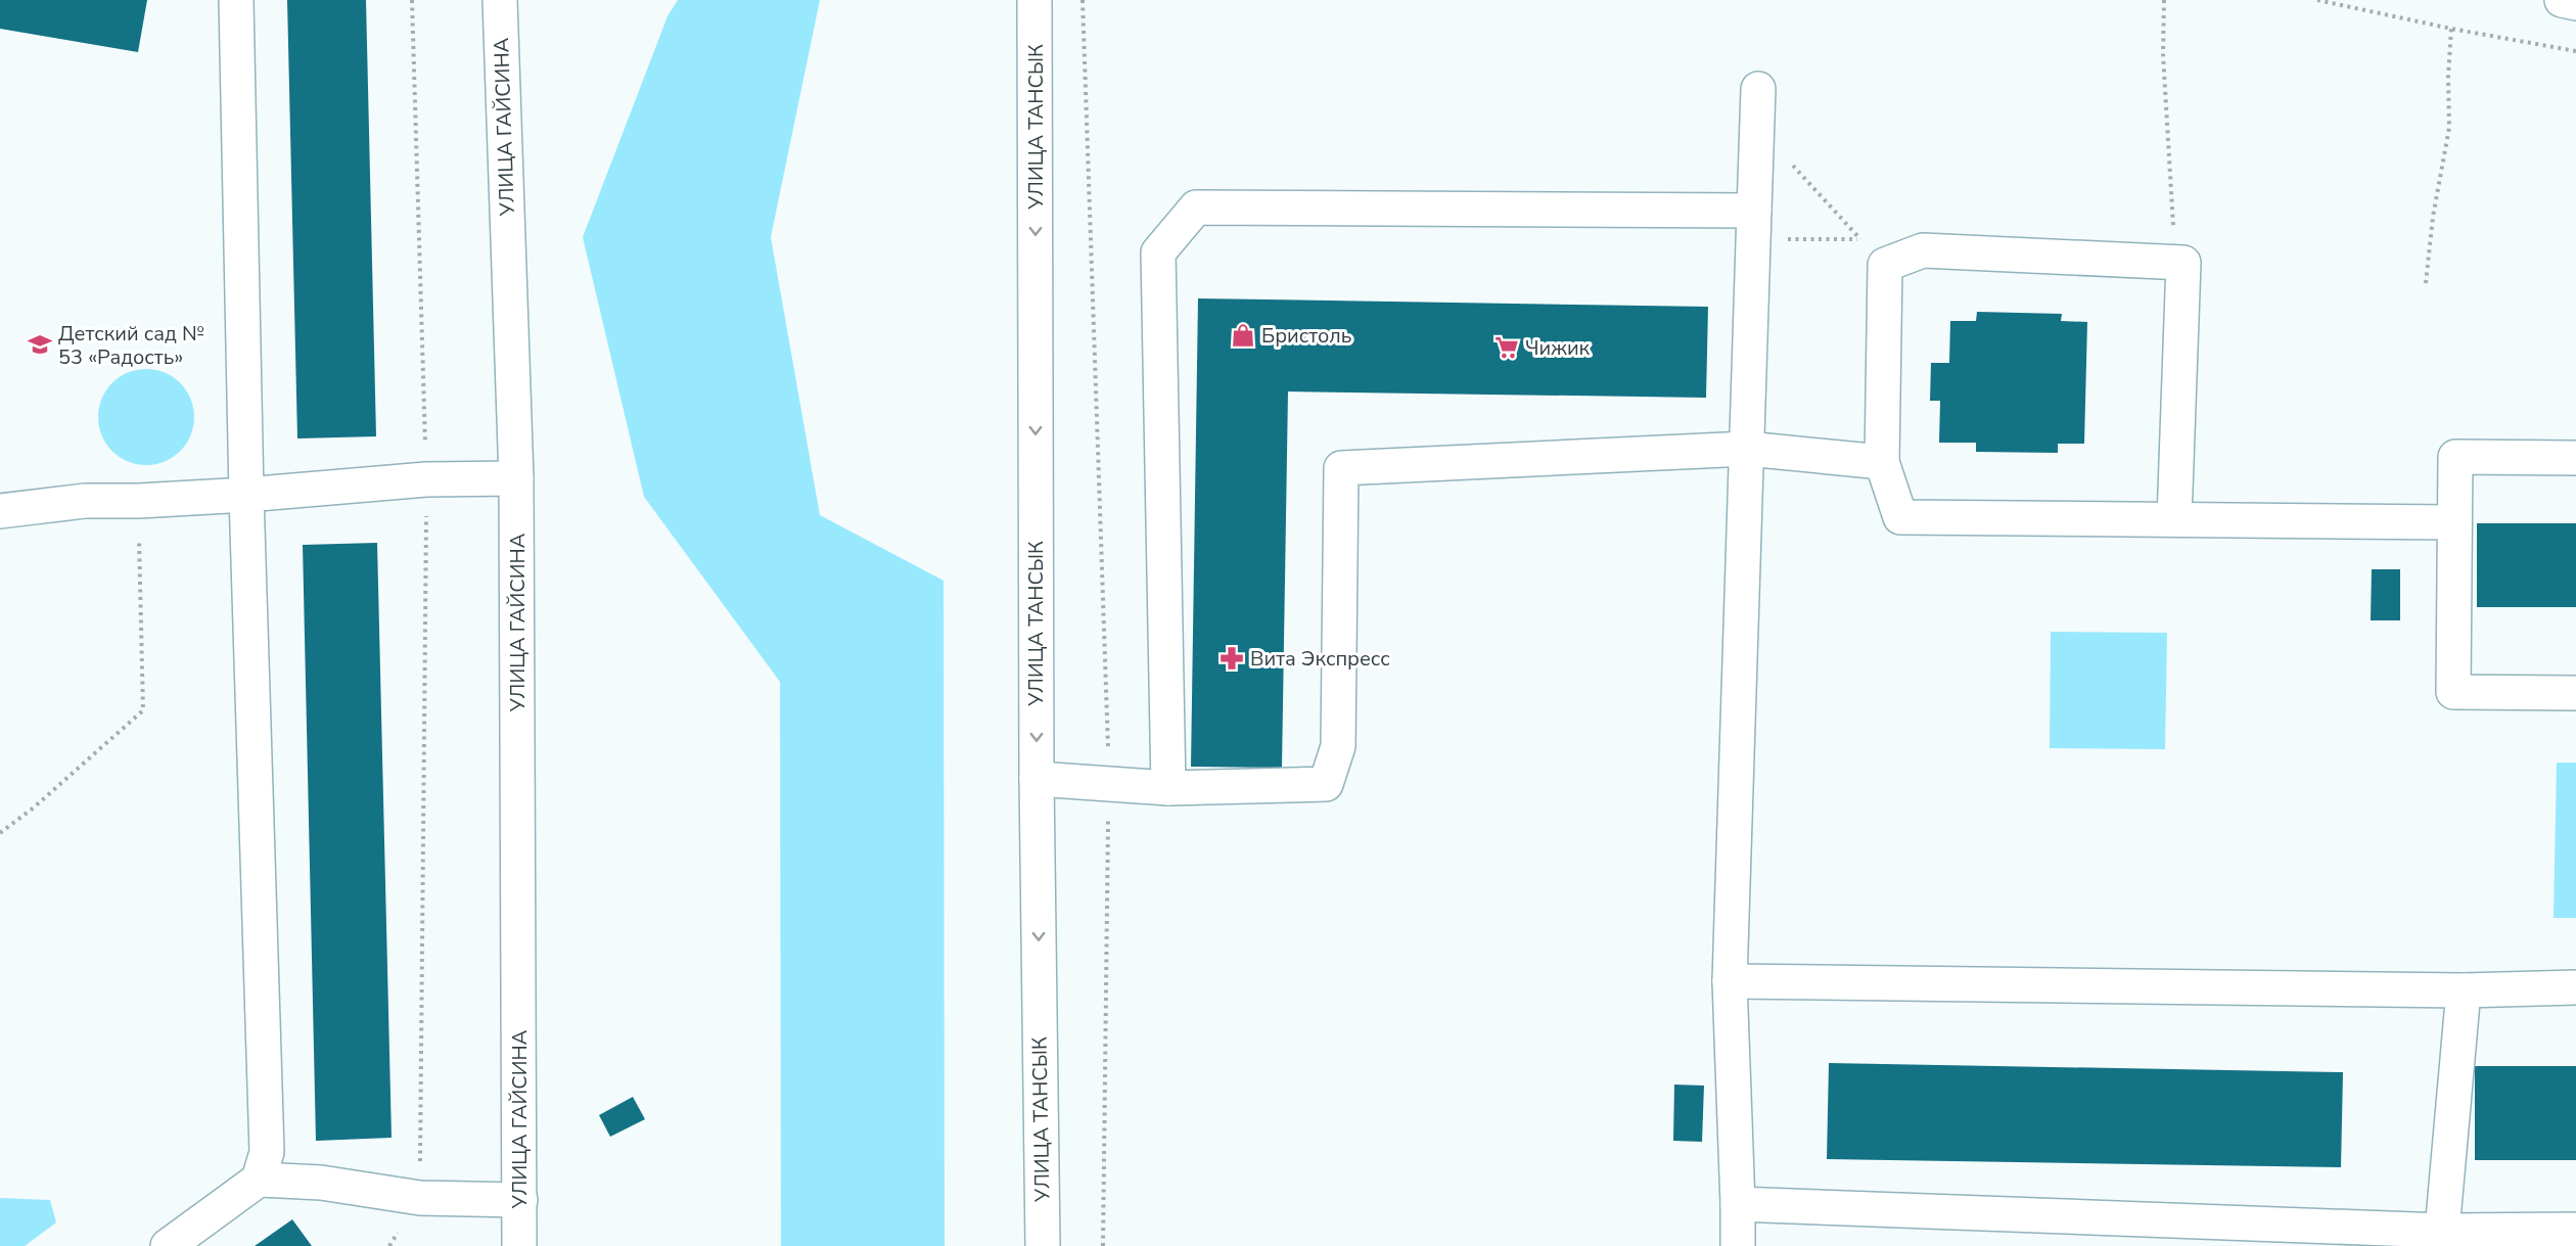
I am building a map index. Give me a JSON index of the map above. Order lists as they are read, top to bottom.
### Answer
{
  "streets": {
    "street": ["УЛИЦА ГАЙСИНА", "УЛИЦА ТАНСЫК"]
  },
  "one_way": ["УЛИЦА ТАНСЫК"],
  "places": {
    "shop": ["Бристоль"],
    "school or university": ["Детский сад № 53 «Радость»"],
    "supermarket": ["Чижик"],
    "pharmacy": ["Вита Экспресс"]
  }
}
